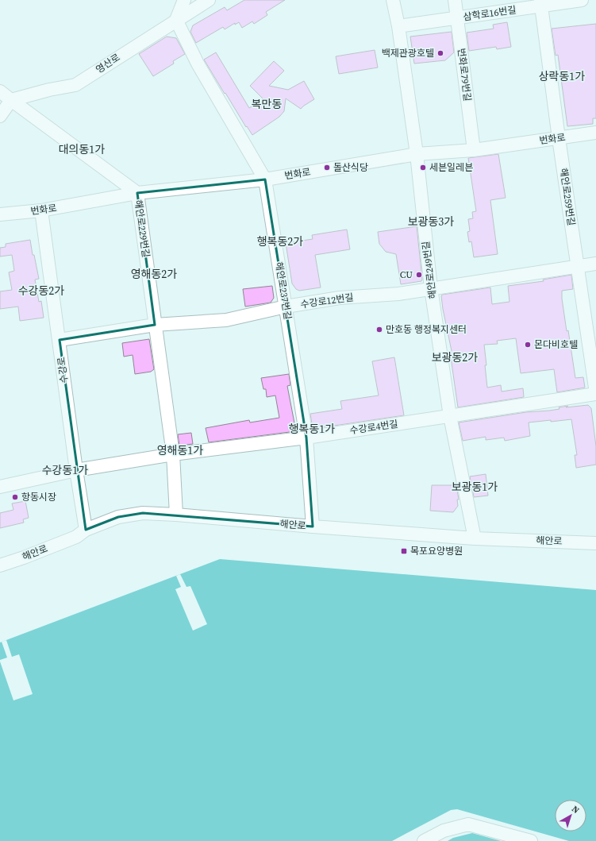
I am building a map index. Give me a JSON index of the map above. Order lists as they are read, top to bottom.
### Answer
{
  "streets": {
    "street": [
      "삼학로16번길",
      "영산로",
      "번화로79번길",
      "번화로",
      "해안로259번길",
      "해안로229번길",
      "해안로249번길",
      "해안로237번길",
      "수강로12번길",
      "수강로",
      "수강로4번길",
      "해안로"
    ]
  },
  "crossings": [
    ["삼학로16번길", "번화로79번길"],
    ["삼학로16번길", "해안로259번길"],
    ["삼학로16번길", "해안로249번길"],
    ["영산로", "해안로229번길"],
    ["영산로", "해안로237번길"],
    ["번화로79번길", "번화로"],
    ["번화로", "해안로259번길"],
    ["번화로", "해안로229번길"],
    ["번화로", "해안로249번길"],
    ["번화로", "해안로237번길"],
    ["번화로", "수강로"],
    ["해안로259번길", "수강로12번길"],
    ["해안로259번길", "수강로4번길"],
    ["해안로229번길", "수강로12번길"],
    ["해안로229번길", "수강로4번길"],
    ["해안로229번길", "해안로"],
    ["해안로249번길", "수강로12번길"],
    ["해안로249번길", "수강로4번길"],
    ["해안로249번길", "해안로"],
    ["해안로237번길", "수강로12번길"],
    ["해안로237번길", "수강로4번길"],
    ["해안로237번길", "해안로"],
    ["수강로12번길", "수강로"],
    ["수강로", "수강로4번길"],
    ["수강로", "해안로"]
  ],
  "districts": [
    "상락동1가",
    "복만동",
    "대의동1가",
    "보광동3가",
    "행복동2가",
    "영해동2가",
    "수강동2가",
    "보광동2가",
    "행복동1가",
    "영해동1가",
    "수강동1가",
    "보광동1가"
  ],
  "places": {
    "other": [
      "백제관광호텔",
      "돌산식당",
      "세븐일레븐",
      "CU",
      "만호동 행정복지센터",
      "몬다비호텔",
      "항동시장"
    ],
    "transit": ["목포요양병원"]
  },
  "north": "top right"
}
